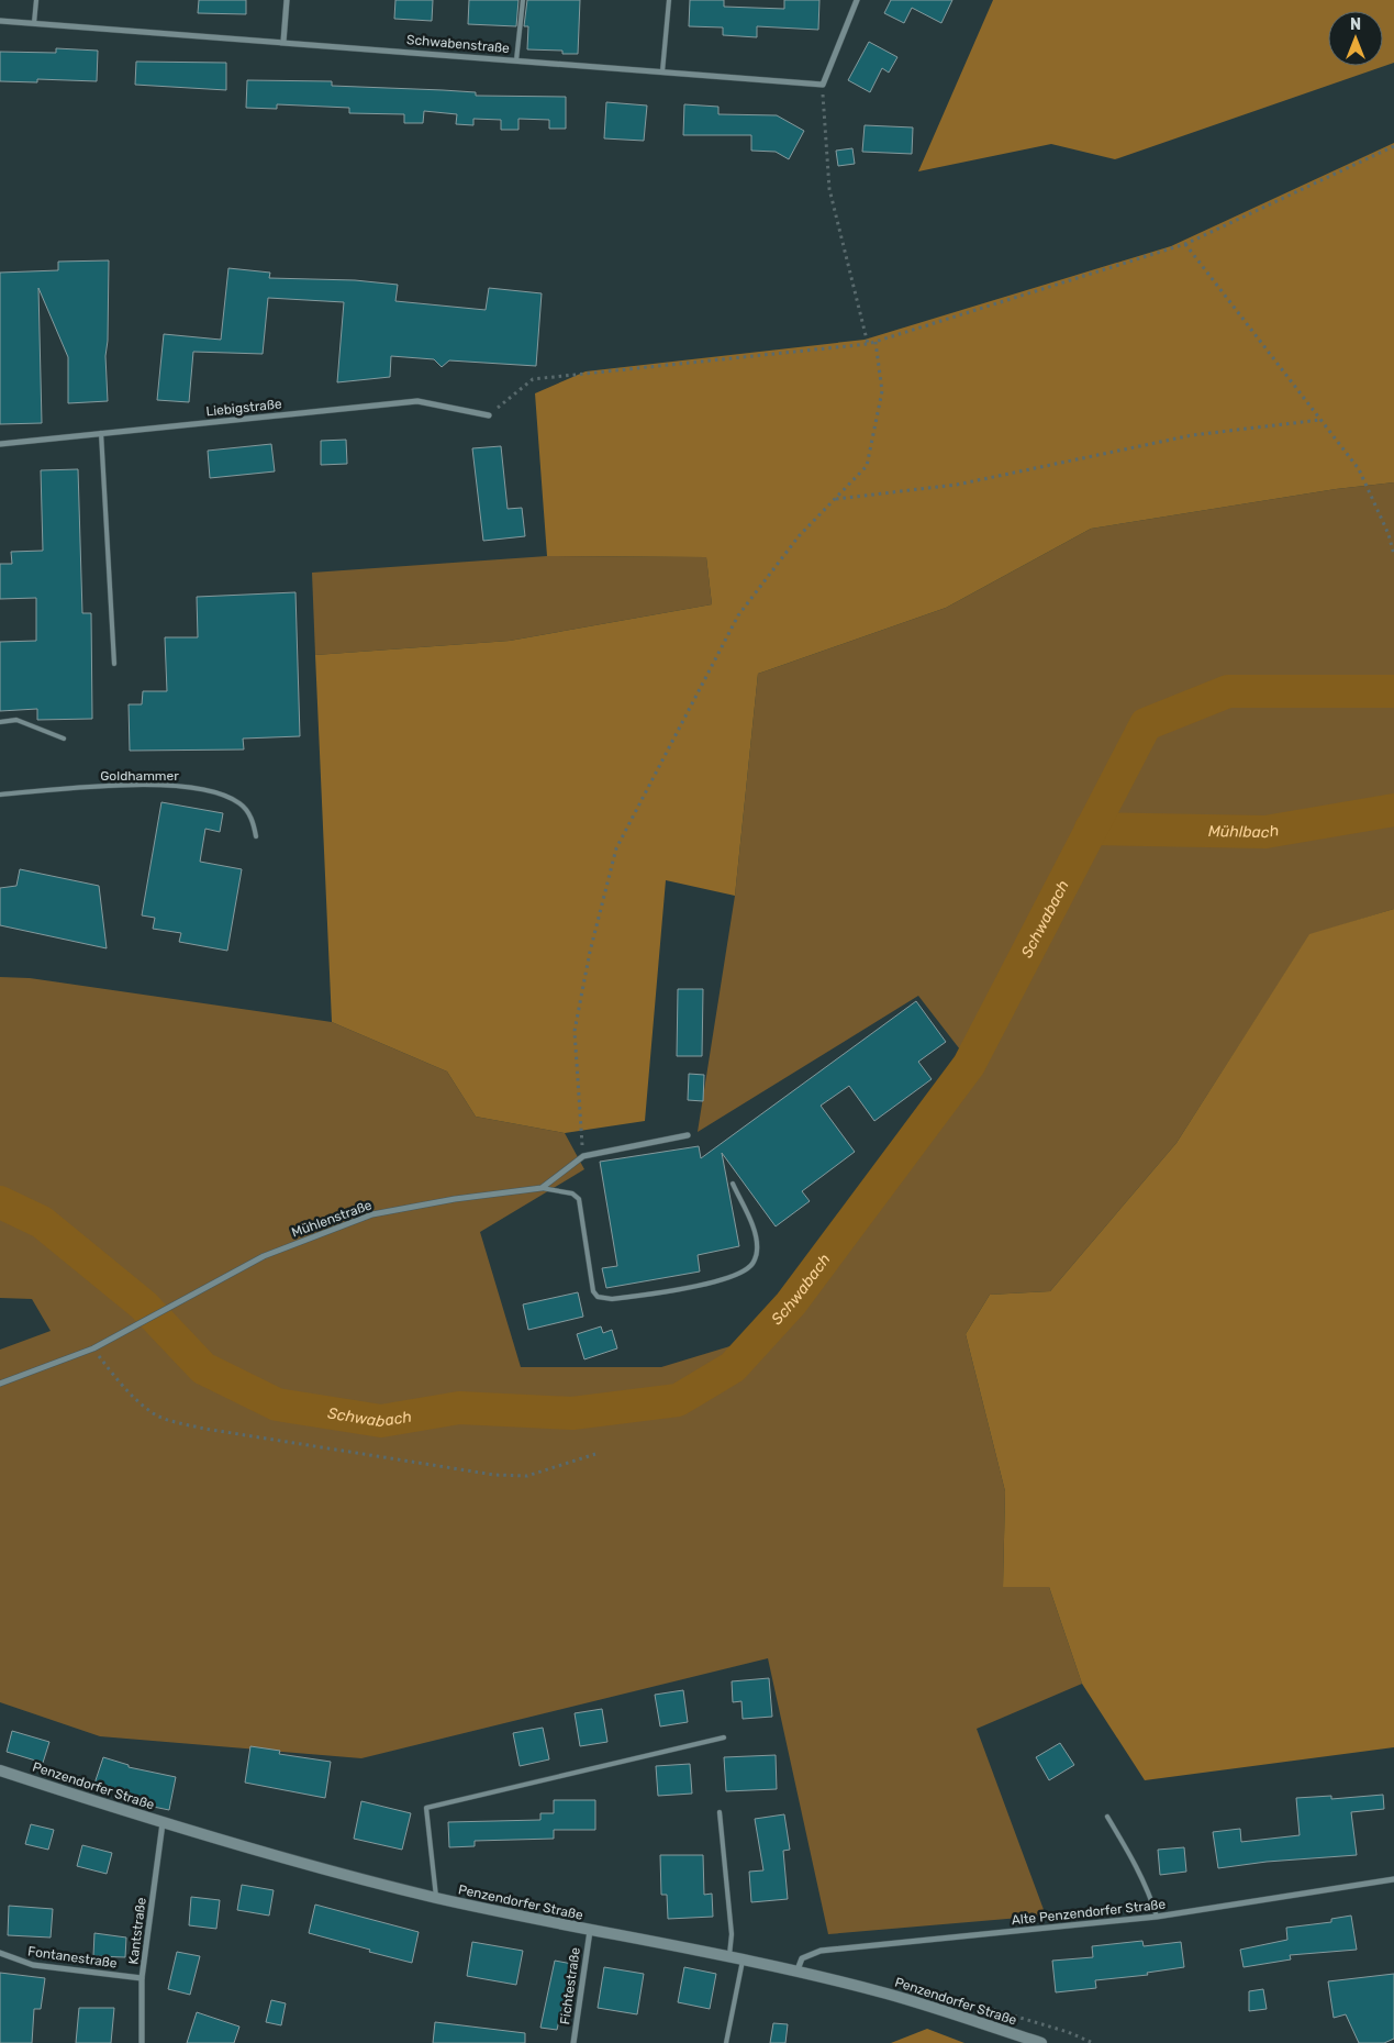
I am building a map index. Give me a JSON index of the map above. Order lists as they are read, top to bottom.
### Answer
{
  "streets": {
    "main road": ["Penzendorfer Straße"],
    "street": [
      "Schwabenstraße",
      "Liebigstraße",
      "Mühlenstraße",
      "Alte Penzendorfer Straße",
      "Kantstraße",
      "Fontanestraße",
      "Fichtestraße"
    ],
    "lane": ["Goldhammer"]
  },
  "crossings": [
    ["Penzendorfer Straße", "Alte Penzendorfer Straße"],
    ["Penzendorfer Straße", "Kantstraße"],
    ["Penzendorfer Straße", "Fichtestraße"],
    ["Kantstraße", "Fontanestraße"]
  ],
  "water": ["Mühlbach", "Schwabach"],
  "north": "top"
}
